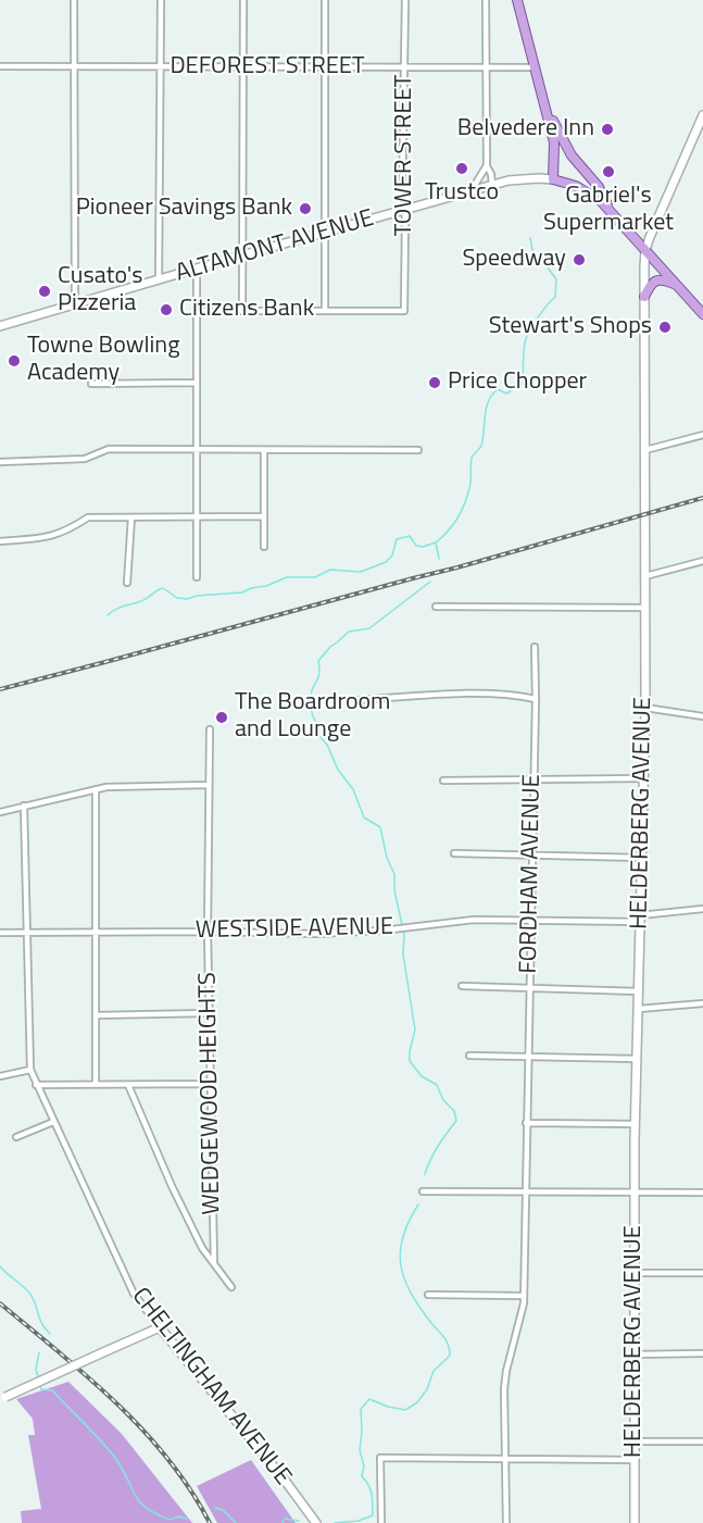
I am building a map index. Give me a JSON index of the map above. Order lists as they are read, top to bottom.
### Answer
{
  "streets": {
    "street": [
      "DEFOREST STREET",
      "TOWER STREET",
      "ALTAMONT AVENUE",
      "HELDERBERG AVENUE",
      "FORDHAM AVENUE",
      "WESTSIDE AVENUE",
      "WEDGEWOOD HEIGHTS",
      "CHELTINGHAM AVENUE"
    ]
  },
  "crossings": [
    ["DEFOREST STREET", "TOWER STREET"],
    ["TOWER STREET", "ALTAMONT AVENUE"],
    ["HELDERBERG AVENUE", "WESTSIDE AVENUE"],
    ["FORDHAM AVENUE", "WESTSIDE AVENUE"],
    ["WESTSIDE AVENUE", "WEDGEWOOD HEIGHTS"],
    ["WESTSIDE AVENUE", "CHELTINGHAM AVENUE"]
  ],
  "places": [
    "Belvedere Inn",
    "Trustco",
    "Gabriel's Supermarket",
    "Pioneer Savings Bank",
    "Speedway",
    "Cusato's Pizzeria",
    "Citizens Bank",
    "Stewart's Shops",
    "Towne Bowling Academy",
    "Price Chopper",
    "The Boardroom and Lounge"
  ]
}
